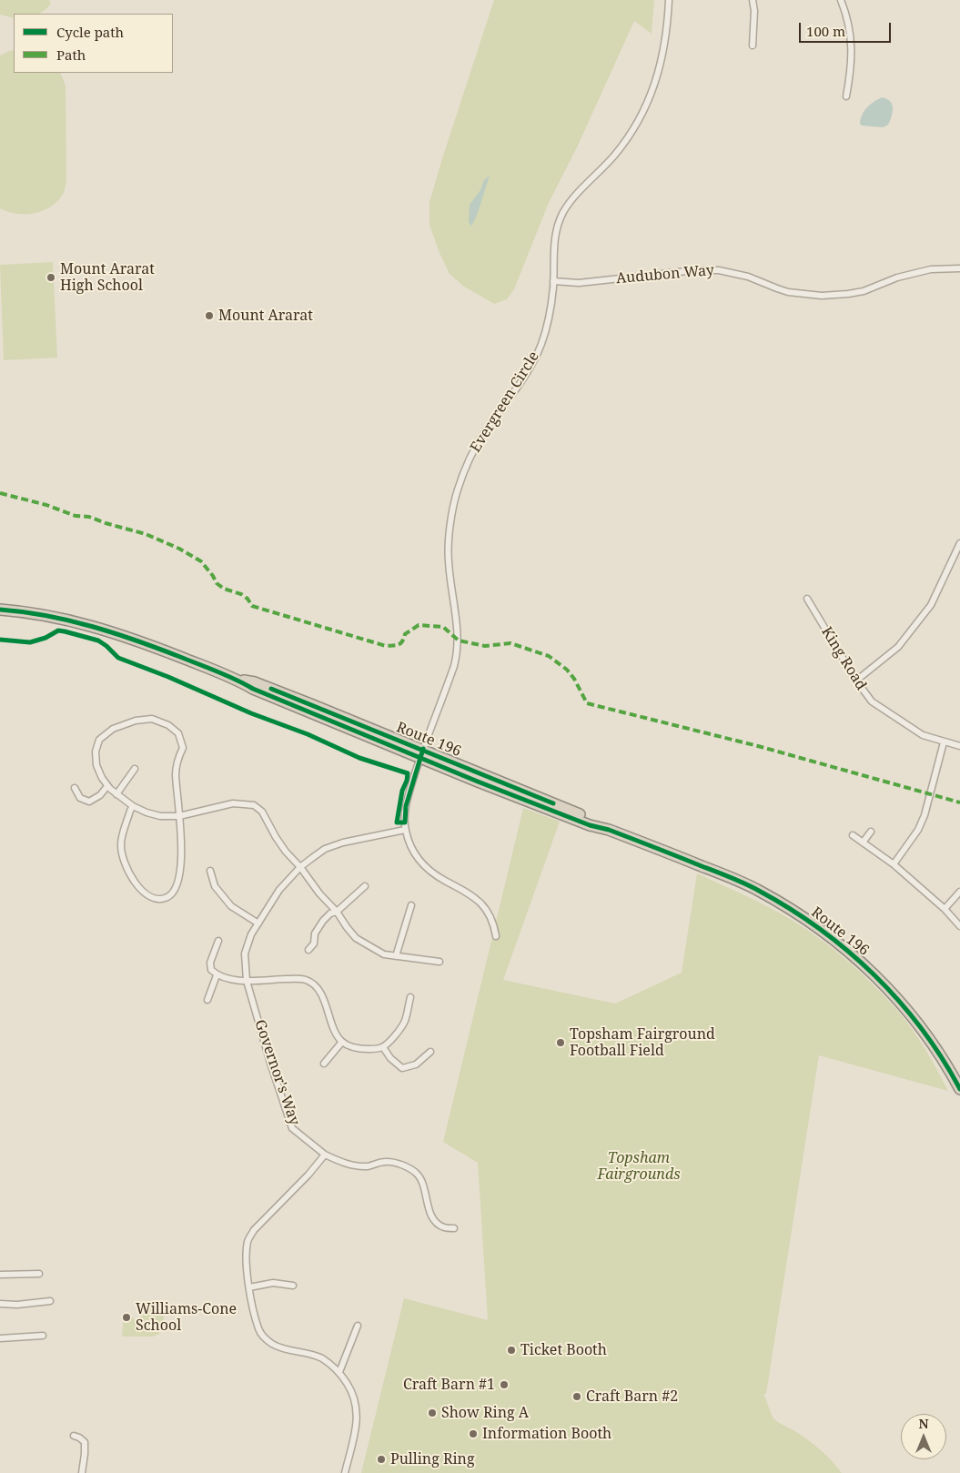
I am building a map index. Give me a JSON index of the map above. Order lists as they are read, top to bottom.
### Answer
{
  "streets": {
    "highway": ["Route 196"],
    "street": [
      "Audubon Way",
      "Evergreen Circle",
      "King Road",
      "Governor's Way"
    ]
  },
  "crossings": [
    ["Audubon Way", "Evergreen Circle"],
    ["Evergreen Circle", "Route 196"],
    ["Evergreen Circle", "Governor's Way"]
  ],
  "parks": ["Topsham Fairgrounds"],
  "places": [
    "Mount Ararat High School",
    "Mount Ararat",
    "Topsham Fairground Football Field",
    "Williams-Cone School",
    "Ticket Booth",
    "Craft Barn #1",
    "Craft Barn #2",
    "Show Ring A",
    "Information Booth",
    "Pulling Ring"
  ],
  "legend": ["Cycle path", "Path"],
  "scale_bar": "100 m",
  "north": "top"
}
